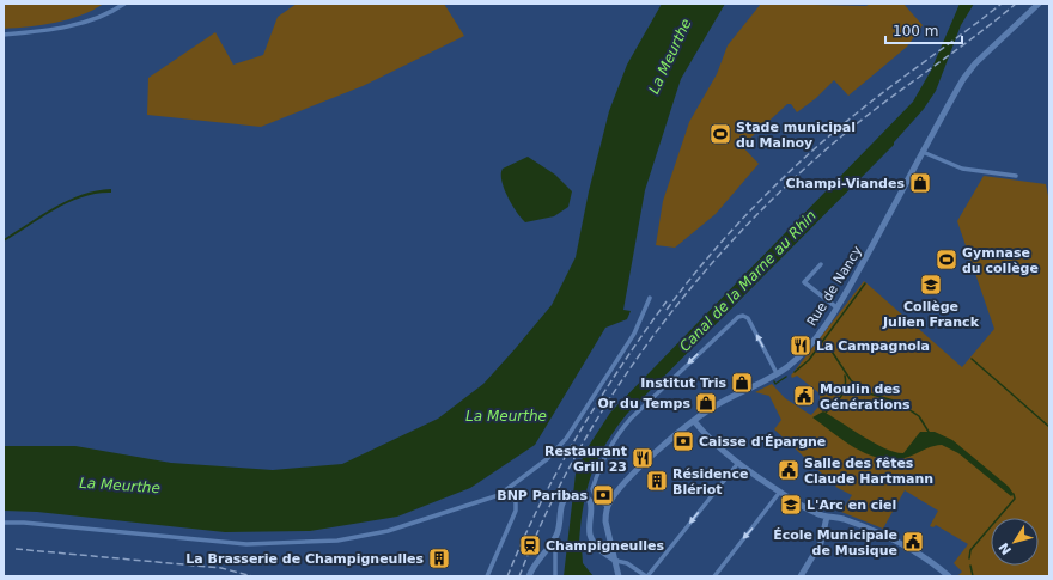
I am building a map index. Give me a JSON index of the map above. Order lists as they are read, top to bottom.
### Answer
{
  "streets": {
    "main road": ["Rue de Nancy"]
  },
  "water": ["La Meurthe", "Canal de la Marne au Rhin"],
  "places": {
    "sports": ["Stade municipal du Malnoy", "Gymnase du collège"],
    "shop": ["Champi-Viandes", "Institut Tris", "Or du Temps"],
    "school or university": ["Collège Julien Franck", "L'Arc en ciel"],
    "restaurant": ["La Campagnola", "Restaurant Grill 23"],
    "public building": ["Moulin des Générations", "Salle des fêtes Claude Hartmann", "École Municipale de Musique"],
    "bank": ["Caisse d'Épargne", "BNP Paribas"],
    "building": ["Résidence Blériot", "La Brasserie de Champigneulles"],
    "station": ["Champigneulles"]
  },
  "scale_bar": "100 m",
  "north": "bottom left"
}
